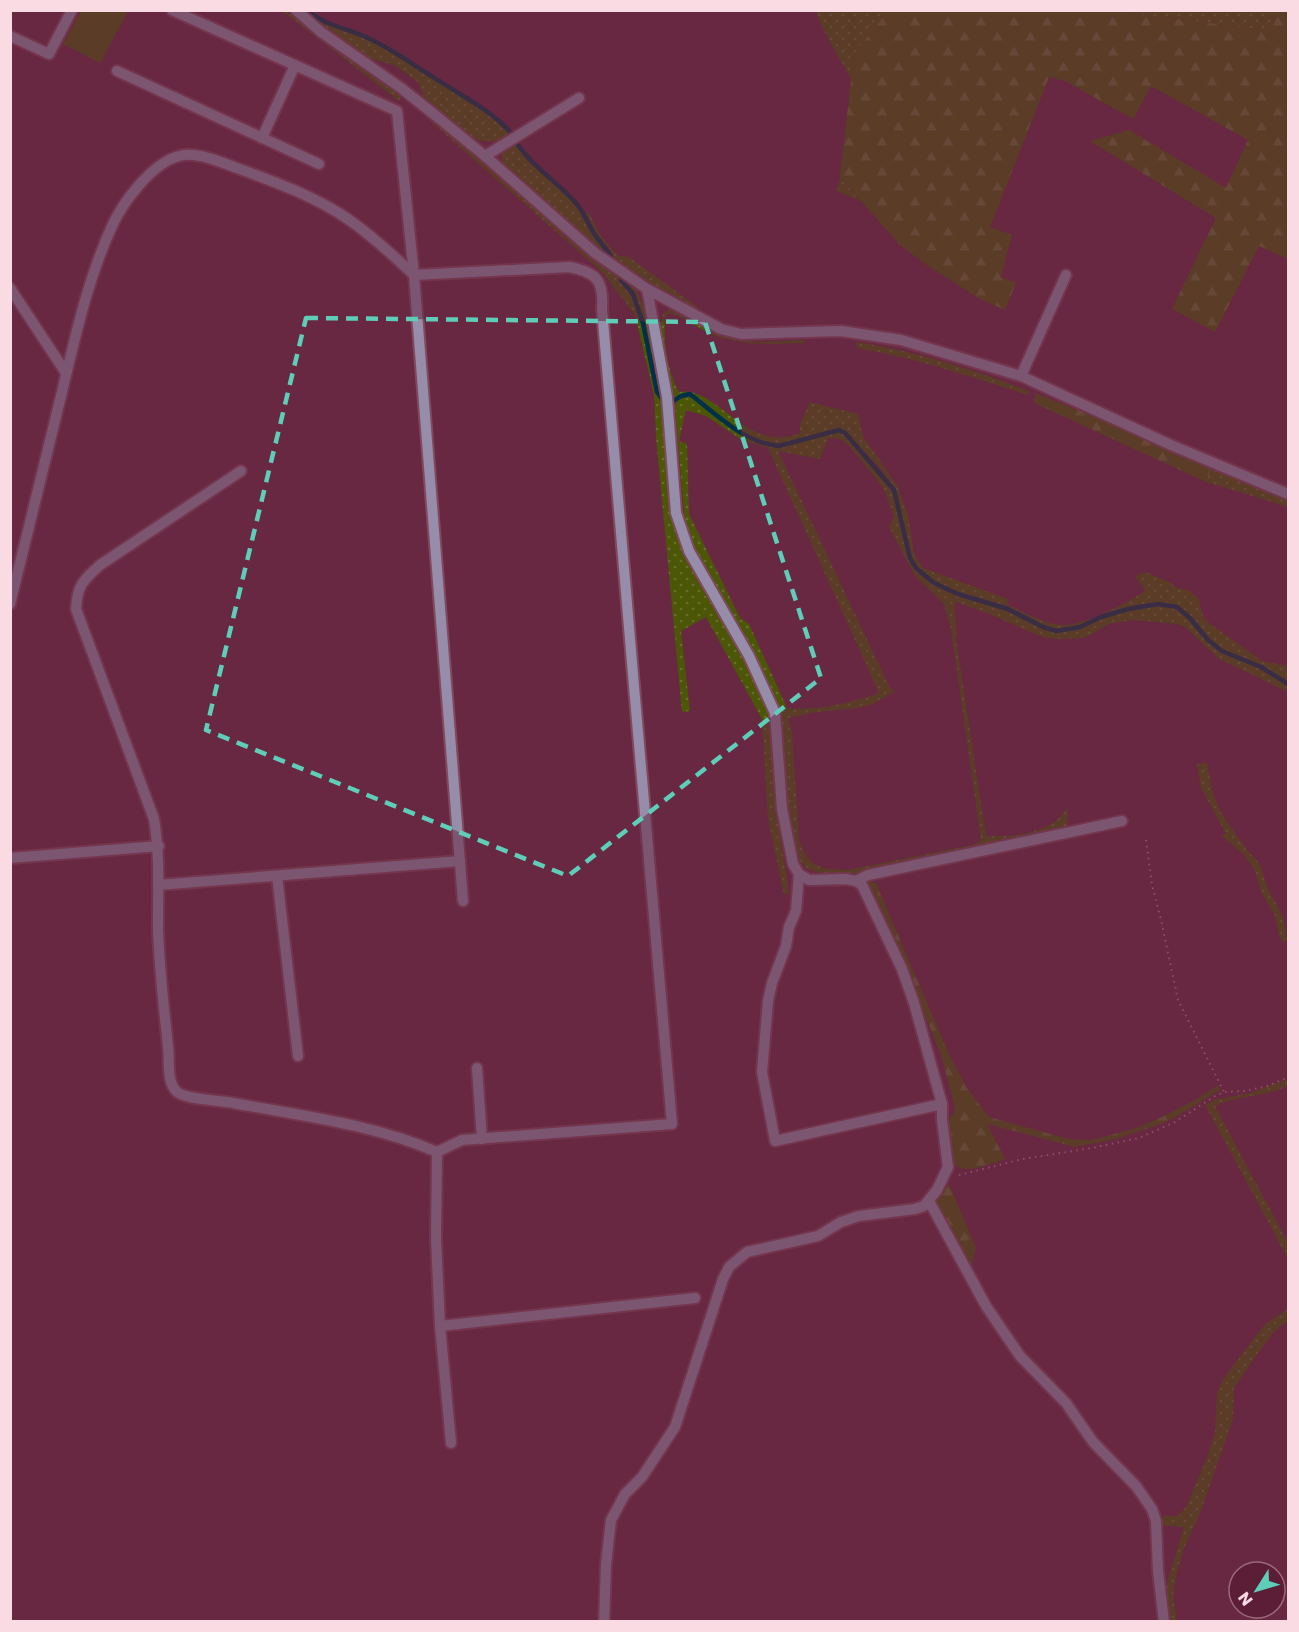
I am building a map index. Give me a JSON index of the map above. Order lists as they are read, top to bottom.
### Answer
{
  "north": "bottom left"
}
